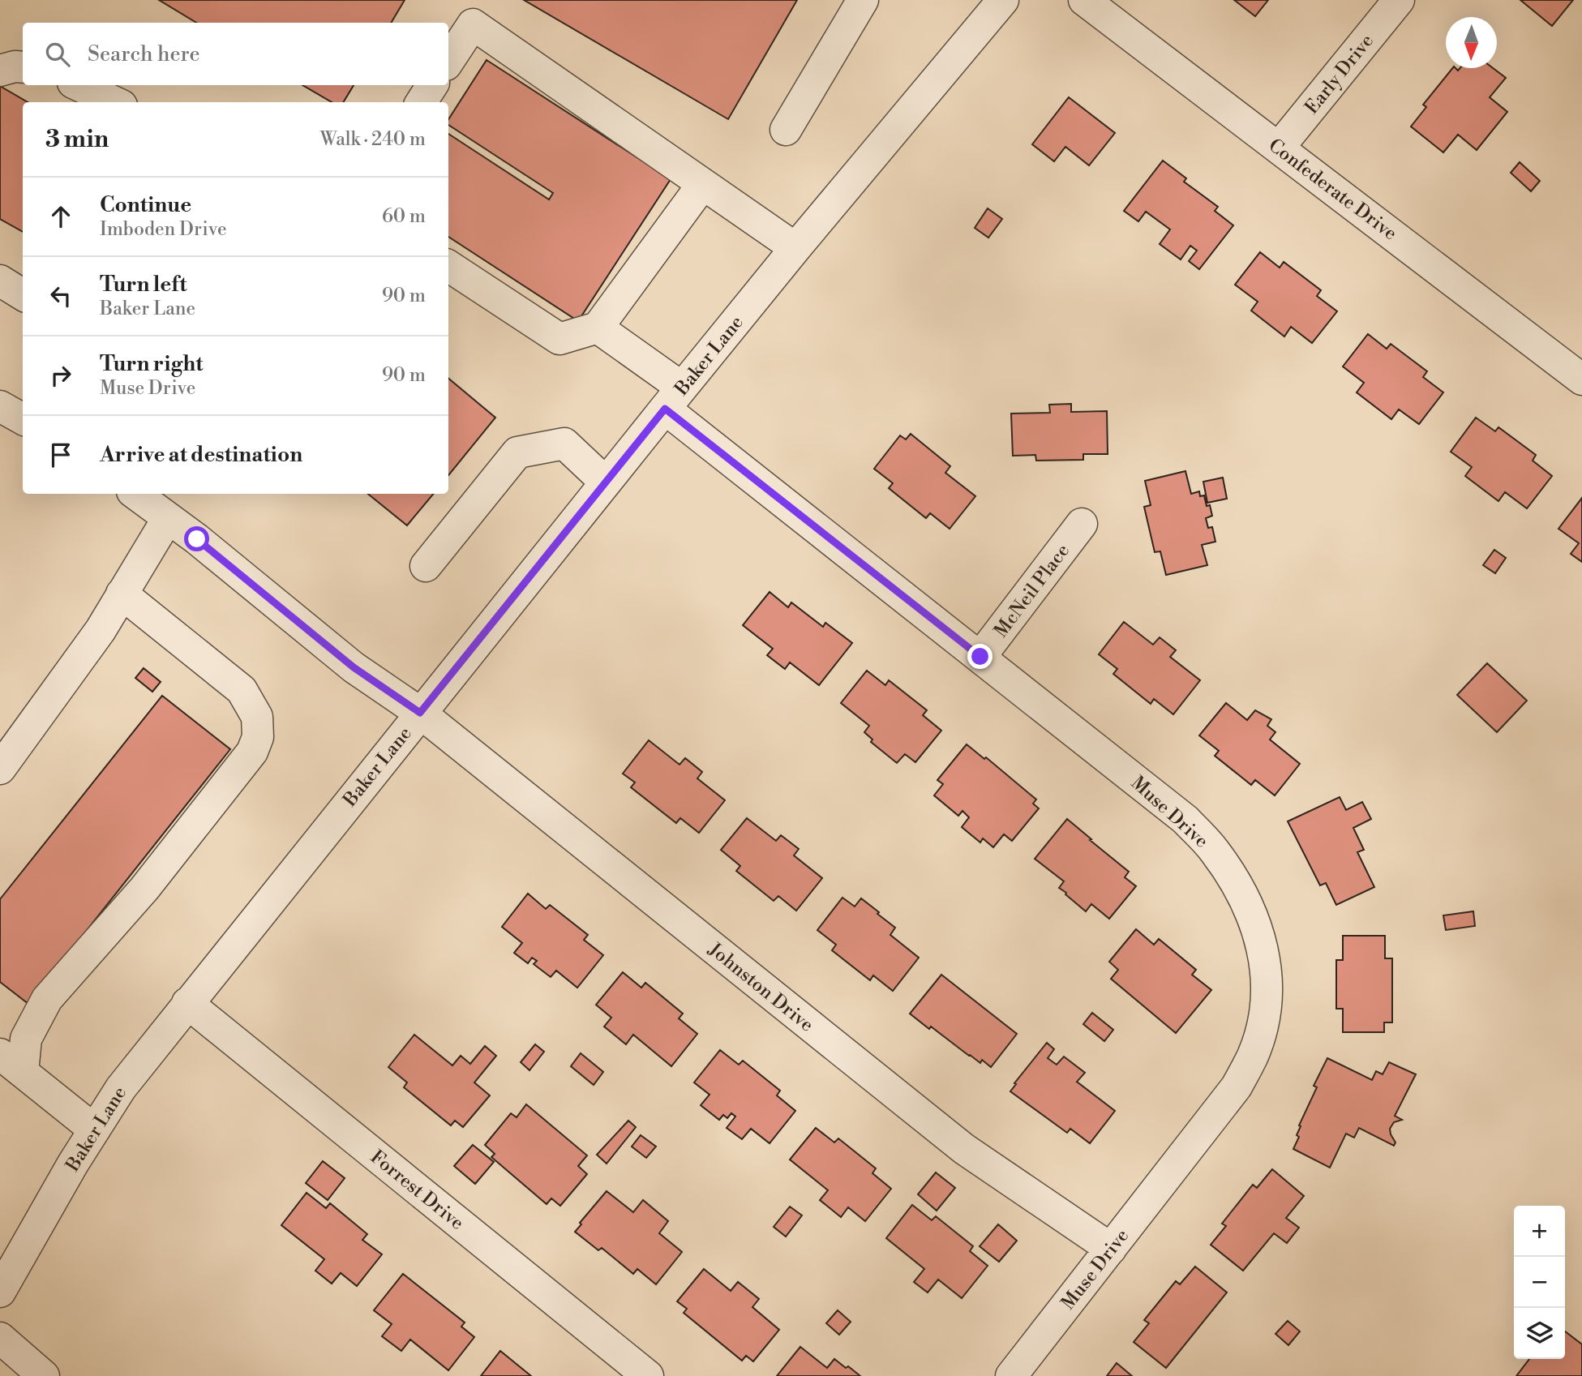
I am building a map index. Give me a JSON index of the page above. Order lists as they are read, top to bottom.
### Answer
{
  "streets": {
    "street": [
      "Early Drive",
      "Confederate Drive",
      "Baker Lane",
      "McNeil Place",
      "Muse Drive",
      "Johnston Drive",
      "Forrest Drive"
    ]
  },
  "crossings": [
    ["Early Drive", "Confederate Drive"],
    ["Baker Lane", "Muse Drive"],
    ["Baker Lane", "Johnston Drive"],
    ["Baker Lane", "Forrest Drive"],
    ["McNeil Place", "Muse Drive"],
    ["Muse Drive", "Johnston Drive"]
  ],
  "north": "bottom",
  "page": {
    "search": "Search here",
    "heading": ["3 min", "Walk · 240 m"],
    "list": [
      ["Continue", "Imboden Drive", "60 m"],
      ["Turn left", "Baker Lane", "90 m"],
      ["Turn right", "Muse Drive", "90 m"],
      "Arrive at destination"
    ],
    "map_buttons": ["+", "−"]
  }
}
